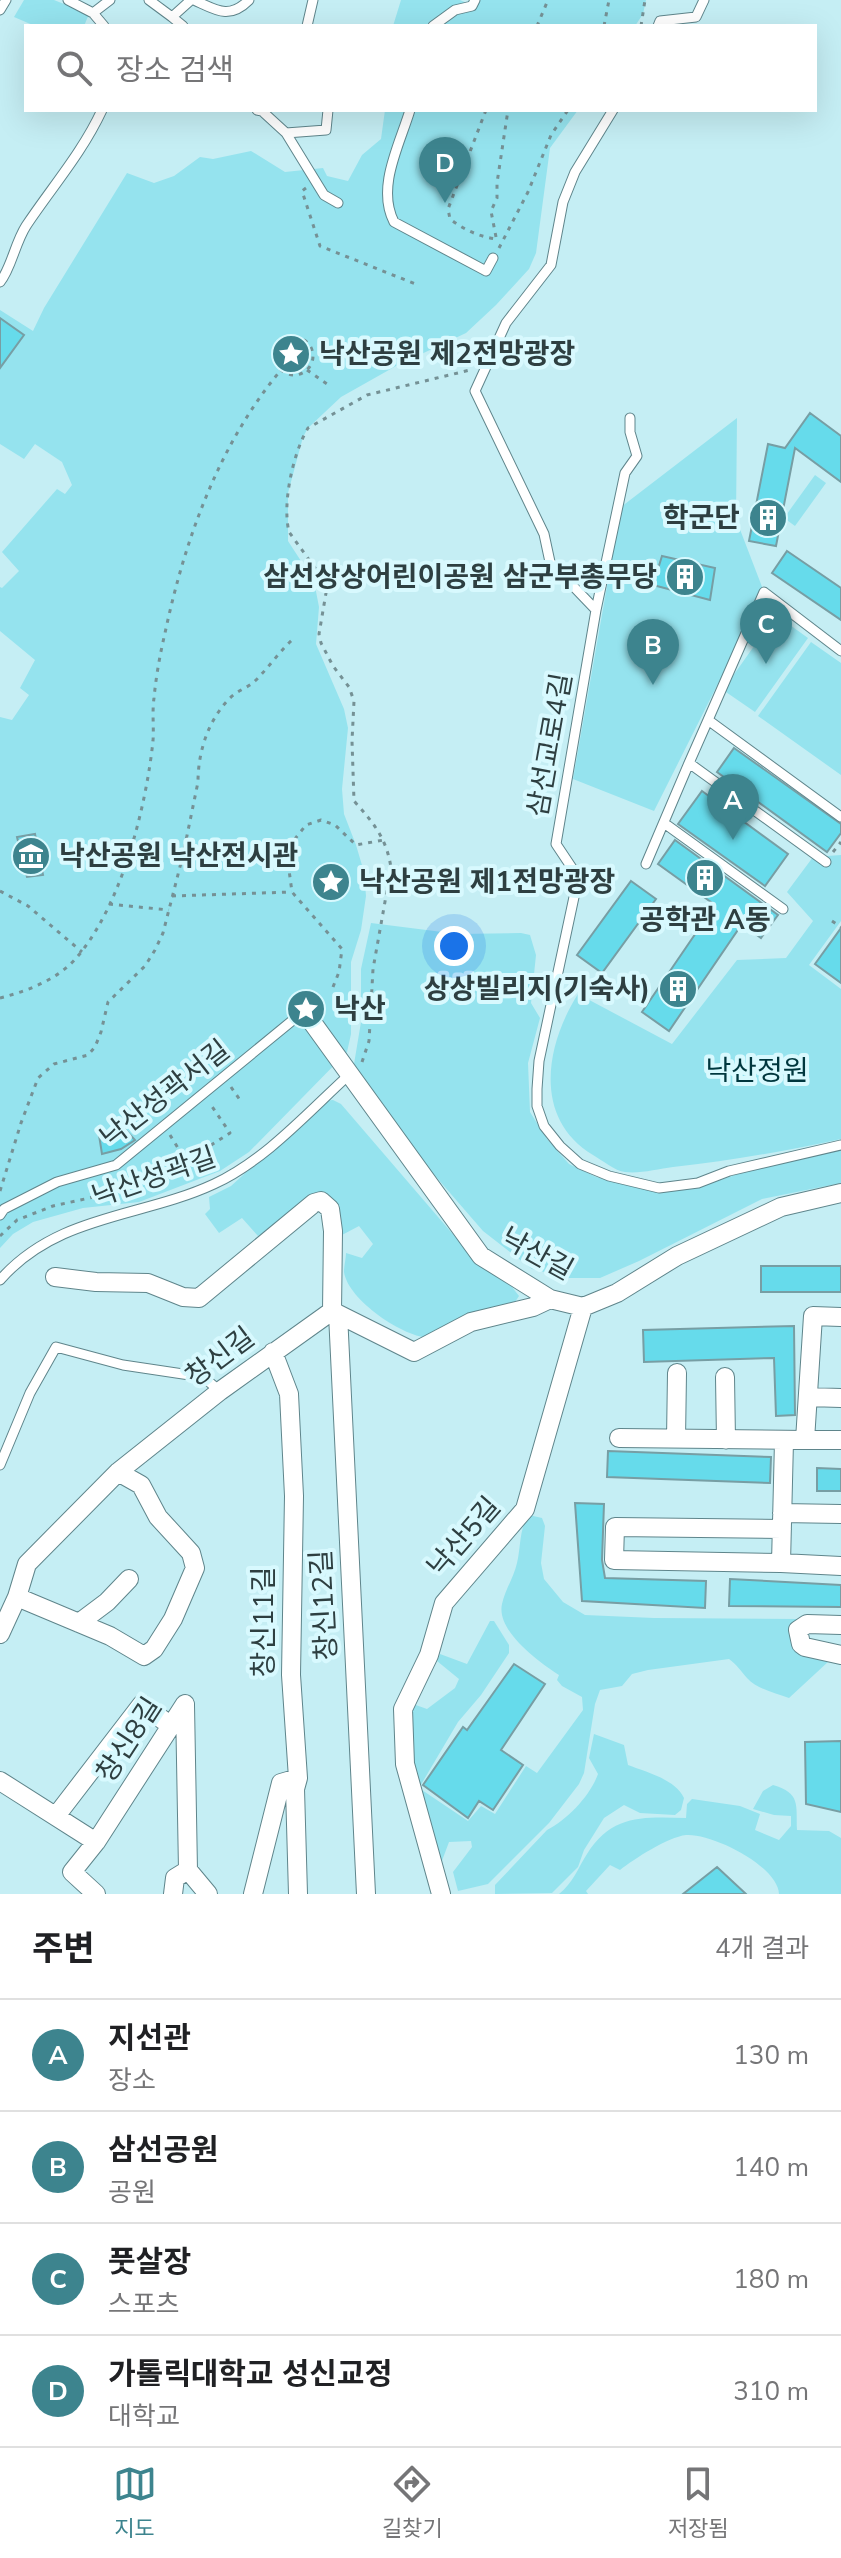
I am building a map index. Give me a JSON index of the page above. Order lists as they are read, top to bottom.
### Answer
{
  "streets": {
    "street": [
      "낙산길",
      "창신길",
      "낙산5길",
      "창신12길",
      "창신11길",
      "창신8길"
    ],
    "lane": ["삼선교로4길", "낙산성곽서길", "낙산성곽길"]
  },
  "crossings": [
    ["낙산성곽서길", "낙산길"],
    ["낙산성곽길", "낙산길"],
    ["낙산길", "낙산5길"],
    ["창신길", "창신12길"],
    ["창신길", "창신11길"]
  ],
  "parks": ["낙산정원"],
  "places": {
    "place": ["낙산공원 제2전망광장", "낙산공원 제1전망광장", "낙산"],
    "building": [
      "학군단",
      "삼선상상어린이공원 삼군부총무당",
      "공학관 A동",
      "상상빌리지(기숙사)"
    ],
    "museum": ["낙산공원 낙산전시관"]
  },
  "page": {
    "search": "장소 검색",
    "pins": [
      "D",
      "C",
      "B",
      "A"
    ],
    "heading": ["주변", "4개 결과"],
    "list": [
      {
        "mark": "A",
        "name": "지선관",
        "note": "장소",
        "value": "130 m"
      },
      {
        "mark": "B",
        "name": "삼선공원",
        "note": "공원",
        "value": "140 m"
      },
      {
        "mark": "C",
        "name": "풋살장",
        "note": "스포츠",
        "value": "180 m"
      },
      {
        "mark": "D",
        "name": "가톨릭대학교 성신교정",
        "note": "대학교",
        "value": "310 m"
      }
    ],
    "nav": ["지도", "길찾기", "저장됨"]
  }
}
